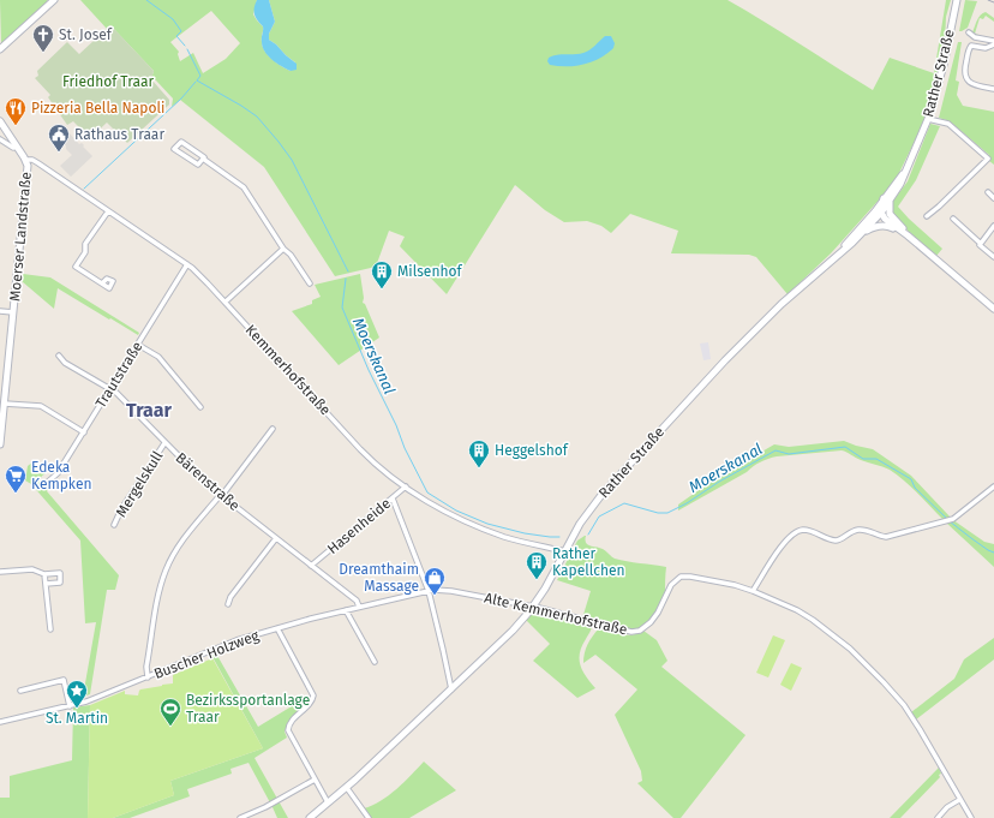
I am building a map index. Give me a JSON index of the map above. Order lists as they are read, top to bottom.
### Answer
{
  "streets": {
    "street": [
      "Rather Straße",
      "Moerser Landstraße",
      "Kemmerhofstraße",
      "Trautstraße",
      "Bärenstraße",
      "Mergelskull",
      "Hasenheide",
      "Alte Kemmerhofstraße",
      "Buscher Holzweg"
    ]
  },
  "crossings": [
    ["Rather Straße", "Kemmerhofstraße"],
    ["Rather Straße", "Alte Kemmerhofstraße"],
    ["Moerser Landstraße", "Kemmerhofstraße"],
    ["Kemmerhofstraße", "Trautstraße"],
    ["Kemmerhofstraße", "Hasenheide"],
    ["Trautstraße", "Bärenstraße"],
    ["Bärenstraße", "Mergelskull"],
    ["Bärenstraße", "Hasenheide"],
    ["Bärenstraße", "Buscher Holzweg"],
    ["Alte Kemmerhofstraße", "Buscher Holzweg"]
  ],
  "districts": ["Traar"],
  "water": ["Moerskanal"],
  "parks": ["Friedhof Traar"],
  "places": {
    "church": ["St. Josef"],
    "restaurant": ["Pizzeria Bella Napoli"],
    "public building": ["Rathaus Traar"],
    "building": ["Milsenhof", "Heggelshof", "Rather Kapellchen"],
    "supermarket": ["Edeka Kempken"],
    "shop": ["Dreamthaim Massage"],
    "place": ["St. Martin"],
    "sports": ["Bezirkssportanlage Traar"]
  }
}
